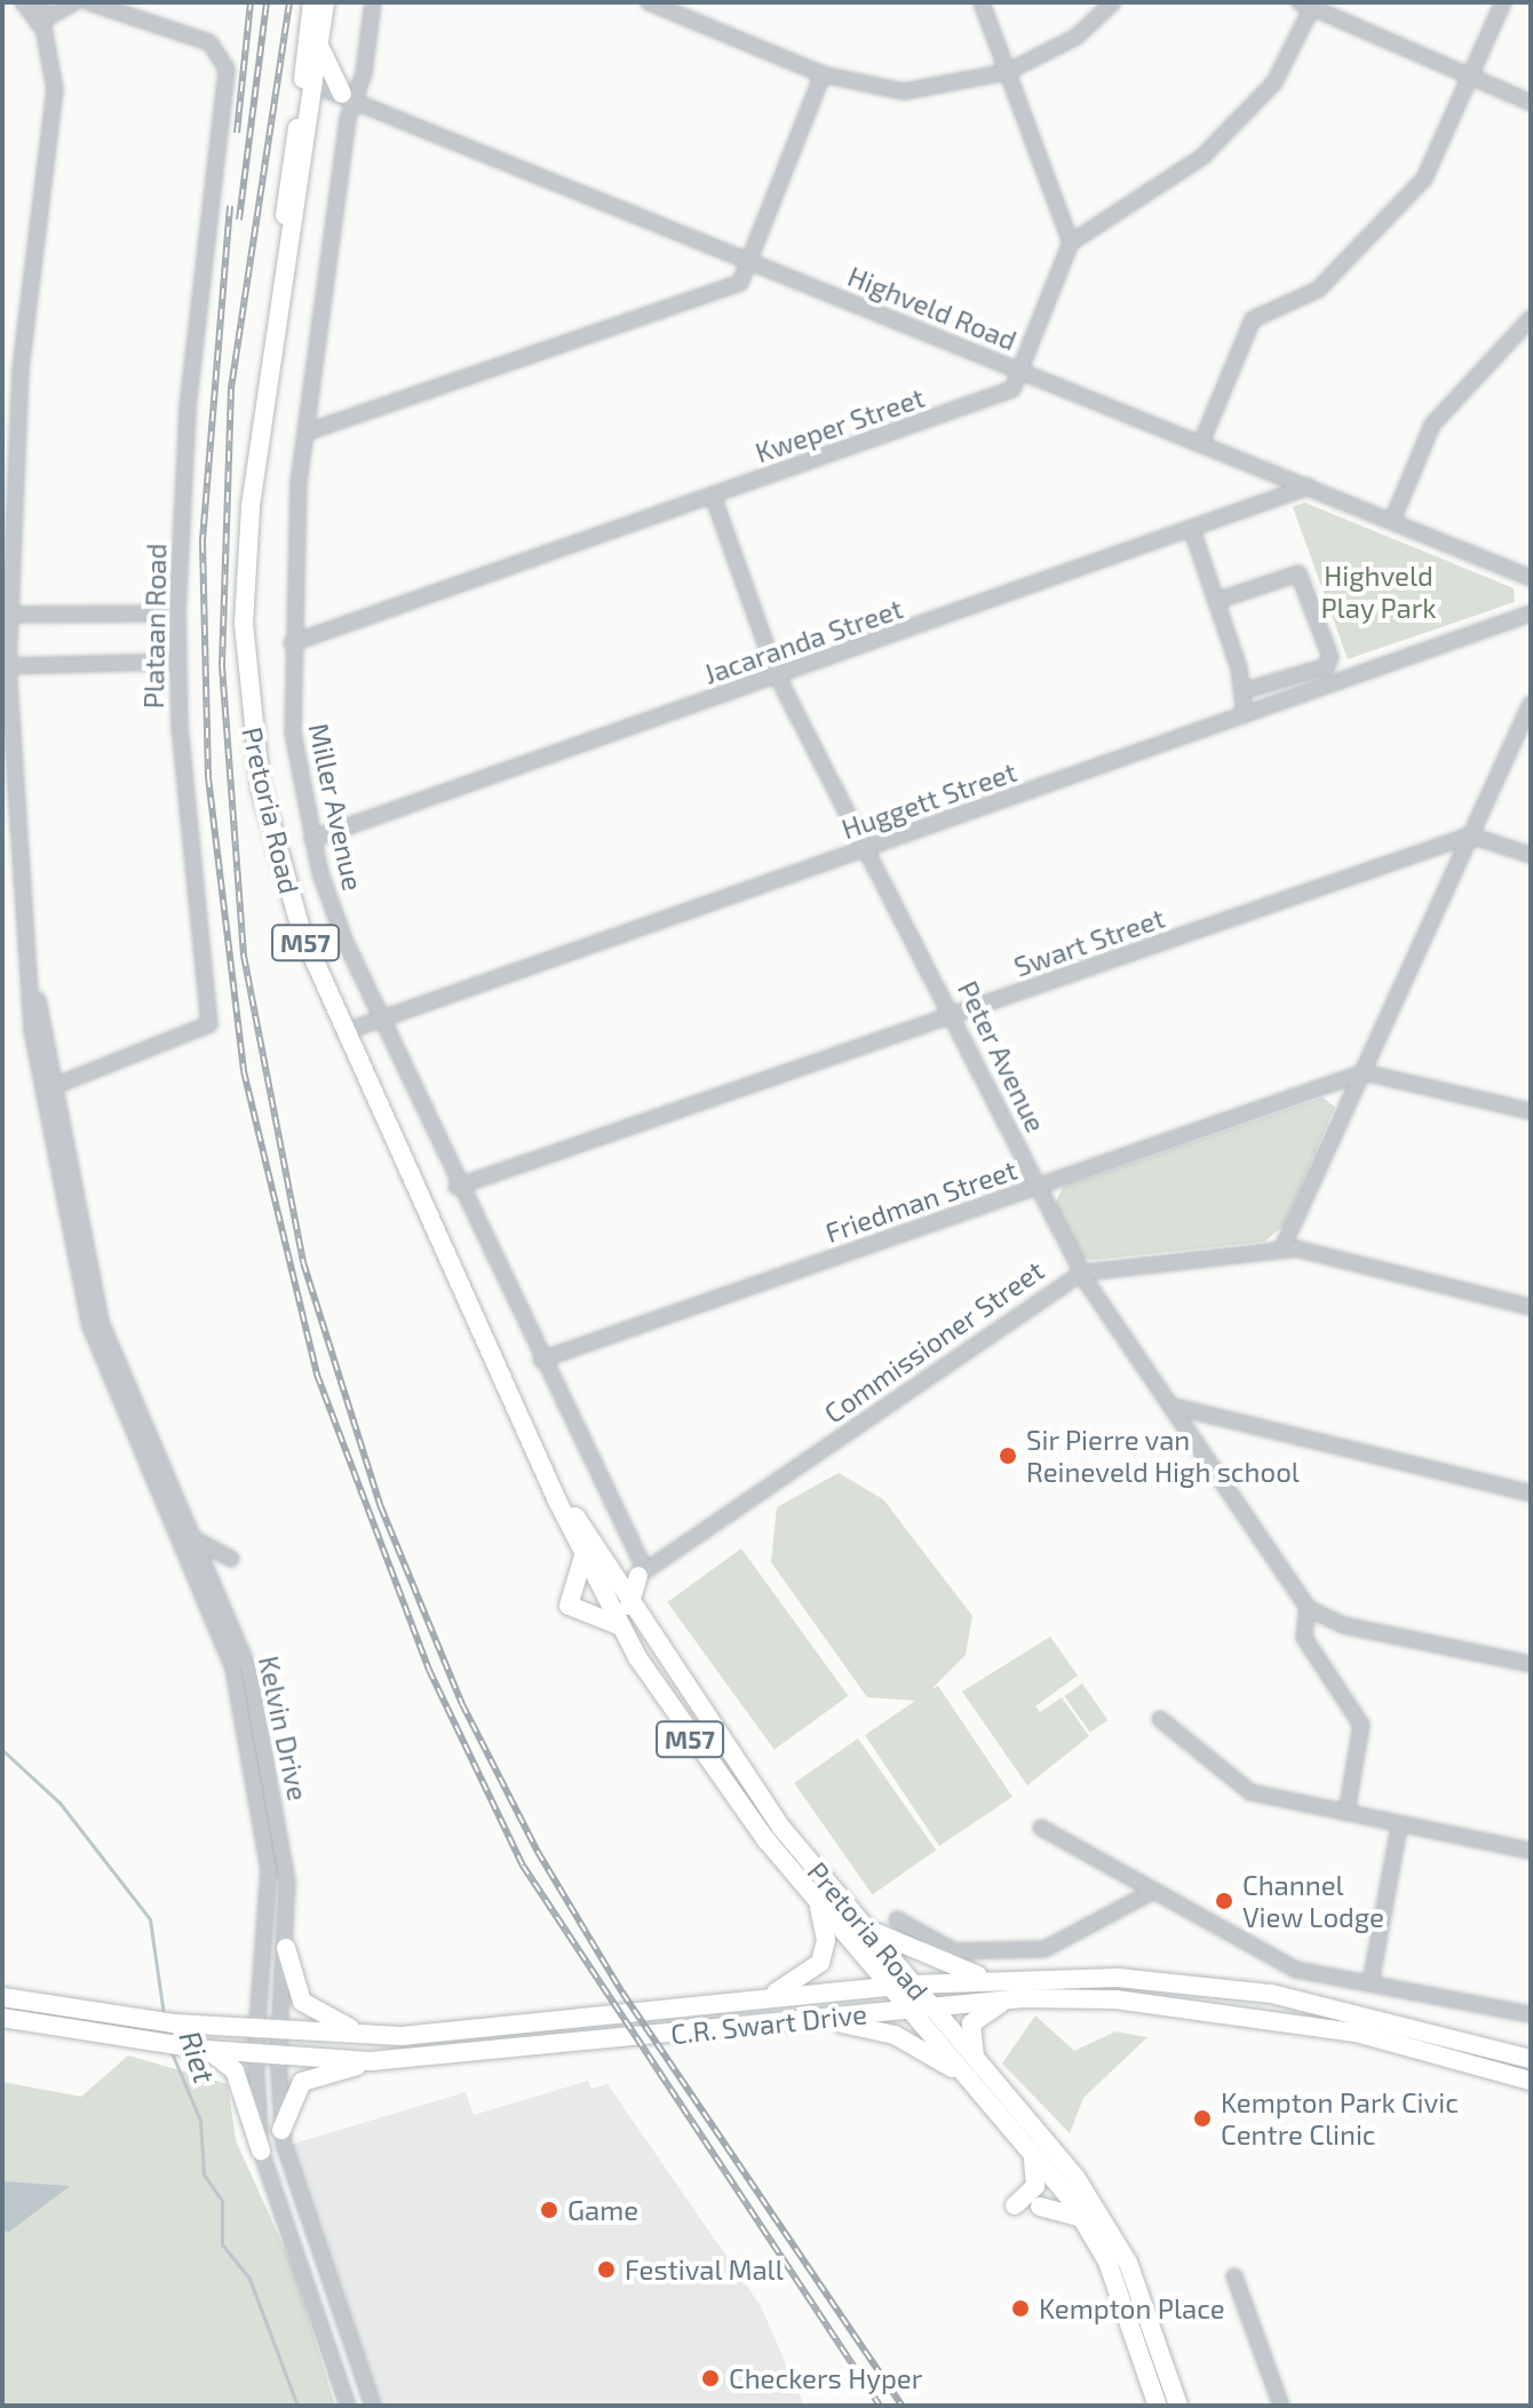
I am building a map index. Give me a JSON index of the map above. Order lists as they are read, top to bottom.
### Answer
{
  "streets": {
    "main road": ["Pretoria Road", "M57", "C.R. Swart Drive"],
    "street": [
      "Highveld Road",
      "Kweper Street",
      "Plataan Road",
      "Jacaranda Street",
      "Huggett Street",
      "Miller Avenue",
      "Swart Street",
      "Peter Avenue",
      "Friedman Street",
      "Commissioner Street",
      "Kelvin Drive"
    ]
  },
  "crossings": [
    ["Highveld Road", "Kweper Street"],
    ["Highveld Road", "Jacaranda Street"],
    ["Highveld Road", "Miller Avenue"],
    ["Highveld Road", "Pretoria Road"],
    ["Highveld Road", "M57"],
    ["Kweper Street", "Miller Avenue"],
    ["Kweper Street", "Peter Avenue"],
    ["Plataan Road", "Kelvin Drive"],
    ["Jacaranda Street", "Miller Avenue"],
    ["Jacaranda Street", "Peter Avenue"],
    ["Huggett Street", "Miller Avenue"],
    ["Huggett Street", "Pretoria Road"],
    ["Huggett Street", "Peter Avenue"],
    ["Miller Avenue", "Swart Street"],
    ["Miller Avenue", "M57"],
    ["Miller Avenue", "Friedman Street"],
    ["Miller Avenue", "Commissioner Street"],
    ["Pretoria Road", "C.R. Swart Drive"],
    ["Swart Street", "Peter Avenue"],
    ["Peter Avenue", "Friedman Street"],
    ["Peter Avenue", "Commissioner Street"],
    ["Kelvin Drive", "C.R. Swart Drive"]
  ],
  "water": ["Riet"],
  "parks": ["Highveld Play Park"],
  "places": [
    "Sir Pierre van Reineveld High school",
    "Channel View Lodge",
    "Kempton Park Civic Centre Clinic",
    "Game",
    "Festival Mall",
    "Kempton Place",
    "Checkers Hyper"
  ]
}
